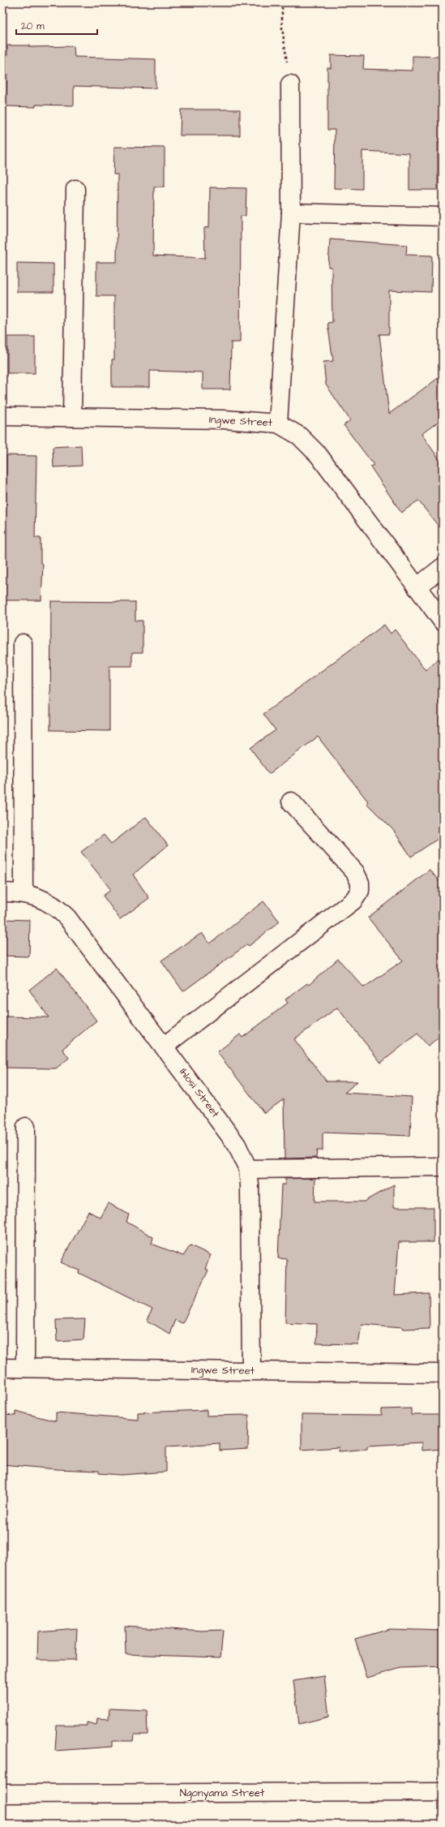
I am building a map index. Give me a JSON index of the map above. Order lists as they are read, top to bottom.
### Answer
{
  "streets": {
    "street": ["Ingwe Street", "Ihlosi Street", "Ngonyama Street"]
  },
  "crossings": [
    ["Ingwe Street", "Ihlosi Street"]
  ],
  "scale_bar": "20 m"
}
